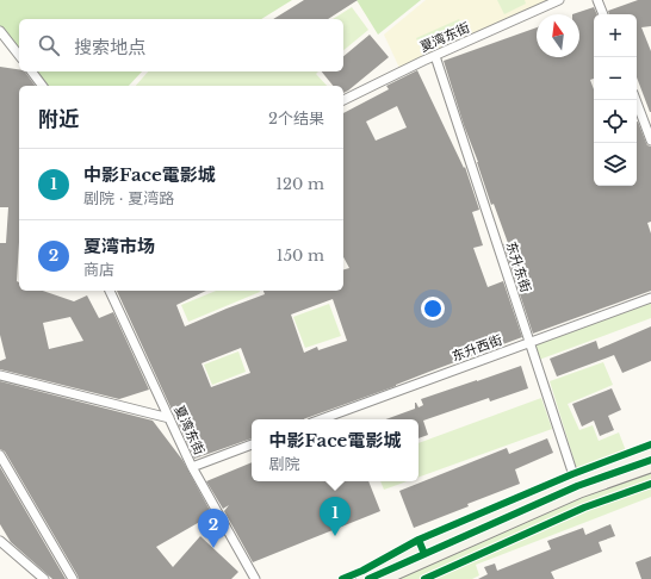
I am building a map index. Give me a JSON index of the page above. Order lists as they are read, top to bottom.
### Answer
{
  "streets": {
    "lane": ["夏湾东街", "东升东街", "东升西街"]
  },
  "crossings": [
    ["夏湾东街", "东升东街"],
    ["东升东街", "东升西街"]
  ],
  "north": "top",
  "page": {
    "map_buttons": ["+", "−"],
    "search": "搜索地点",
    "heading": ["附近", "2个结果"],
    "list": [
      {
        "mark": "1",
        "name": "中影Face電影城",
        "note": "剧院 · 夏湾路",
        "value": "120 m"
      },
      {
        "mark": "2",
        "name": "夏湾市场",
        "note": "商店",
        "value": "150 m"
      }
    ],
    "popup": ["中影Face電影城", "剧院"],
    "pins": ["1", "2"]
  }
}
